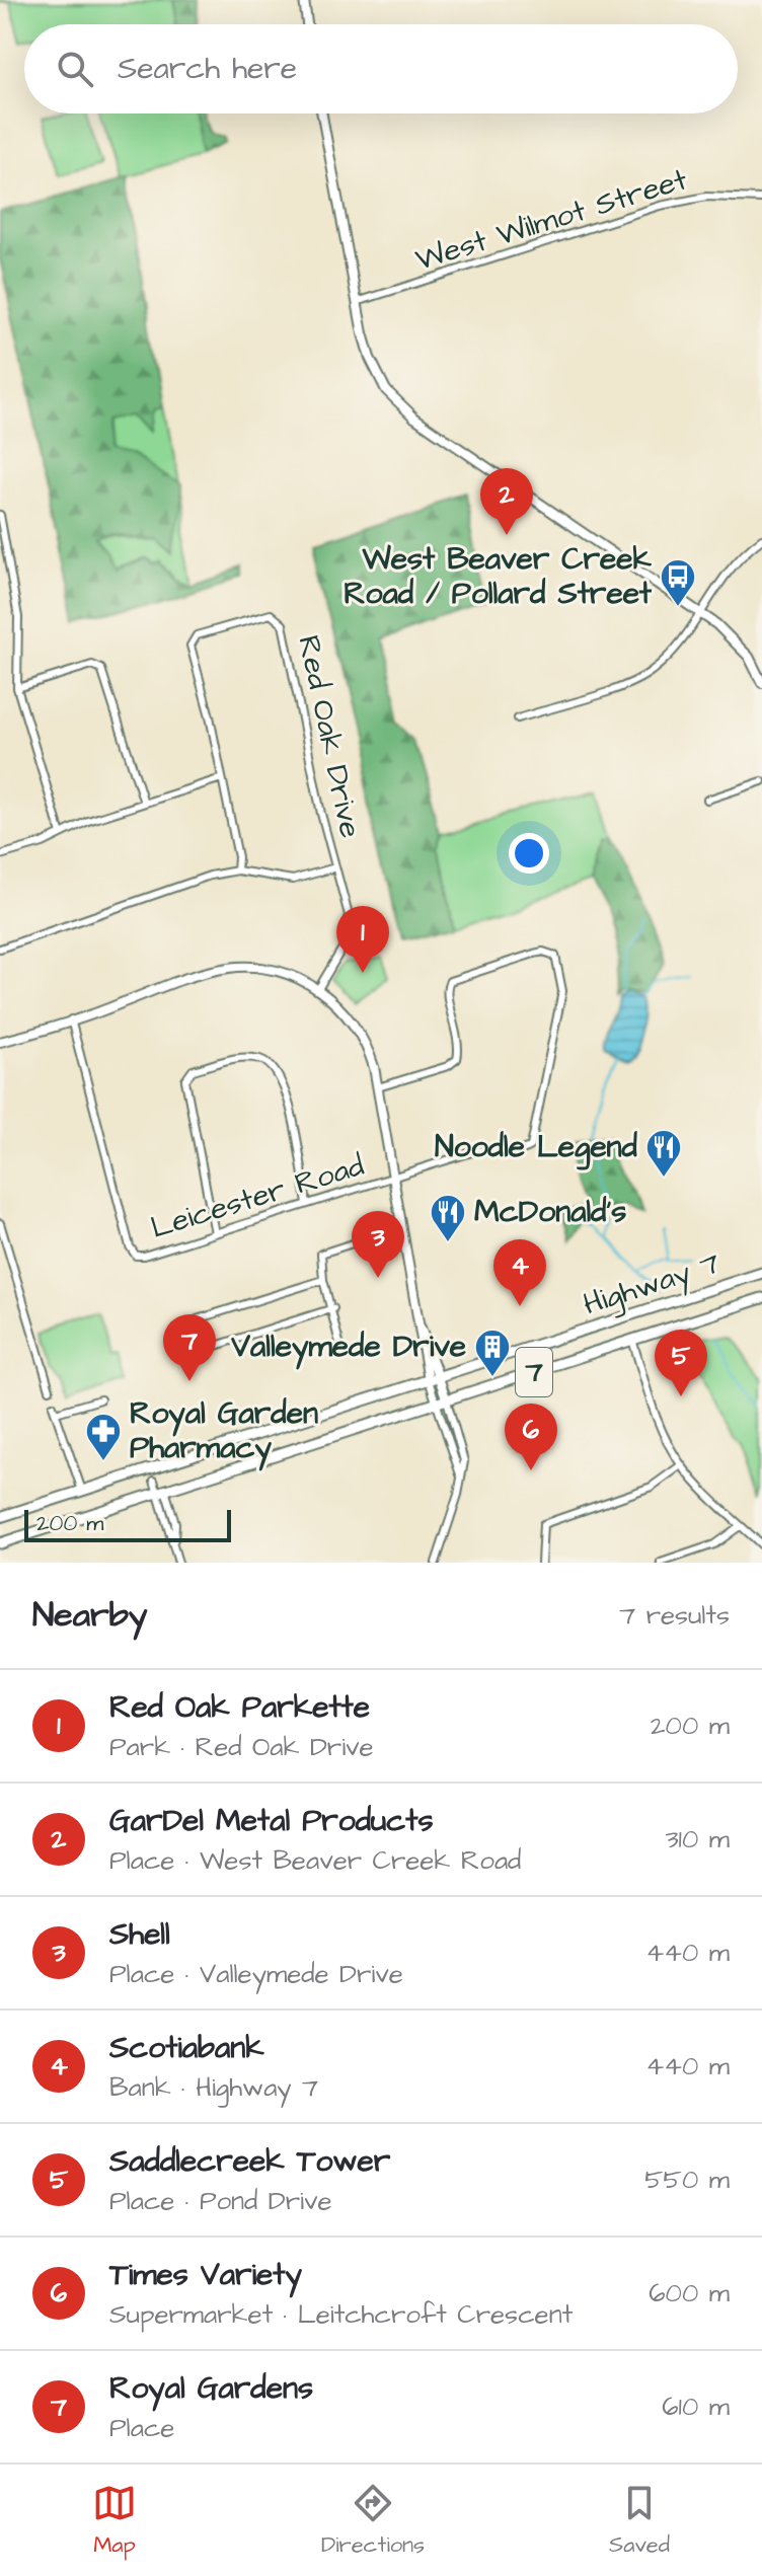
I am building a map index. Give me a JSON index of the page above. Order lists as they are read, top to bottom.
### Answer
{
  "streets": {
    "main road": ["Highway 7", "7"],
    "street": ["West Wilmot Street", "Red Oak Drive", "Leicester Road"]
  },
  "places": {
    "bus stop": ["West Beaver Creek Road / Pollard Street"],
    "restaurant": ["Noodle Legend", "McDonald's"],
    "building": ["Valleymede Drive"],
    "pharmacy": ["Royal Garden Pharmacy"]
  },
  "scale_bar": "200 m",
  "page": {
    "search": "Search here",
    "pins": [
      "2",
      "1",
      "3",
      "4",
      "7",
      "5",
      "6"
    ],
    "scale": "200 m",
    "heading": ["Nearby", "7 results"],
    "list": [
      {
        "mark": "1",
        "name": "Red Oak Parkette",
        "note": "Park · Red Oak Drive",
        "value": "200 m"
      },
      {
        "mark": "2",
        "name": "GarDel Metal Products",
        "note": "Place · West Beaver Creek Road",
        "value": "310 m"
      },
      {
        "mark": "3",
        "name": "Shell",
        "note": "Place · Valleymede Drive",
        "value": "440 m"
      },
      {
        "mark": "4",
        "name": "Scotiabank",
        "note": "Bank · Highway 7",
        "value": "440 m"
      },
      {
        "mark": "5",
        "name": "Saddlecreek Tower",
        "note": "Place · Pond Drive",
        "value": "550 m"
      },
      {
        "mark": "6",
        "name": "Times Variety",
        "note": "Supermarket · Leitchcroft Crescent",
        "value": "600 m"
      },
      {
        "mark": "7",
        "name": "Royal Gardens",
        "note": "Place",
        "value": "610 m"
      }
    ],
    "nav": ["Map", "Directions", "Saved"]
  }
}
